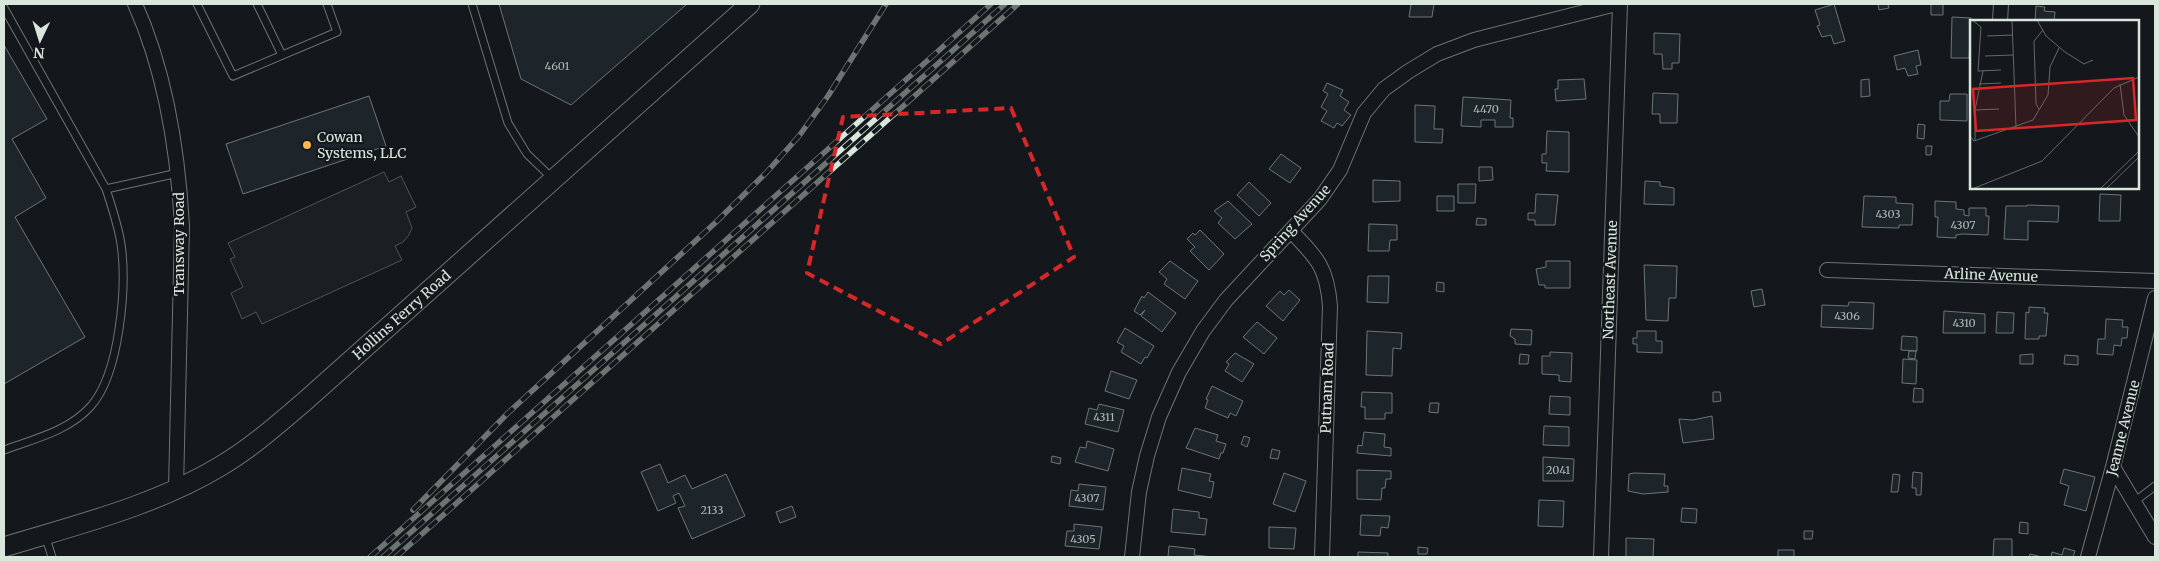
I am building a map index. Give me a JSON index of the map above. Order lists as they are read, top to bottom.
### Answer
{
  "streets": {
    "street": [
      "Spring Avenue",
      "Transway Road",
      "Arline Avenue",
      "Northeast Avenue",
      "Hollins Ferry Road",
      "Putnam Road",
      "Jeanne Avenue"
    ]
  },
  "crossings": [
    ["Spring Avenue", "Putnam Road"],
    ["Transway Road", "Hollins Ferry Road"]
  ],
  "places": ["Cowan Systems, LLC"],
  "house_numbers": [
    "4601",
    "4470",
    "4303",
    "4307",
    "4306",
    "4310",
    "4311",
    "2041",
    "4307",
    "2133",
    "4305"
  ],
  "north": "bottom"
}
